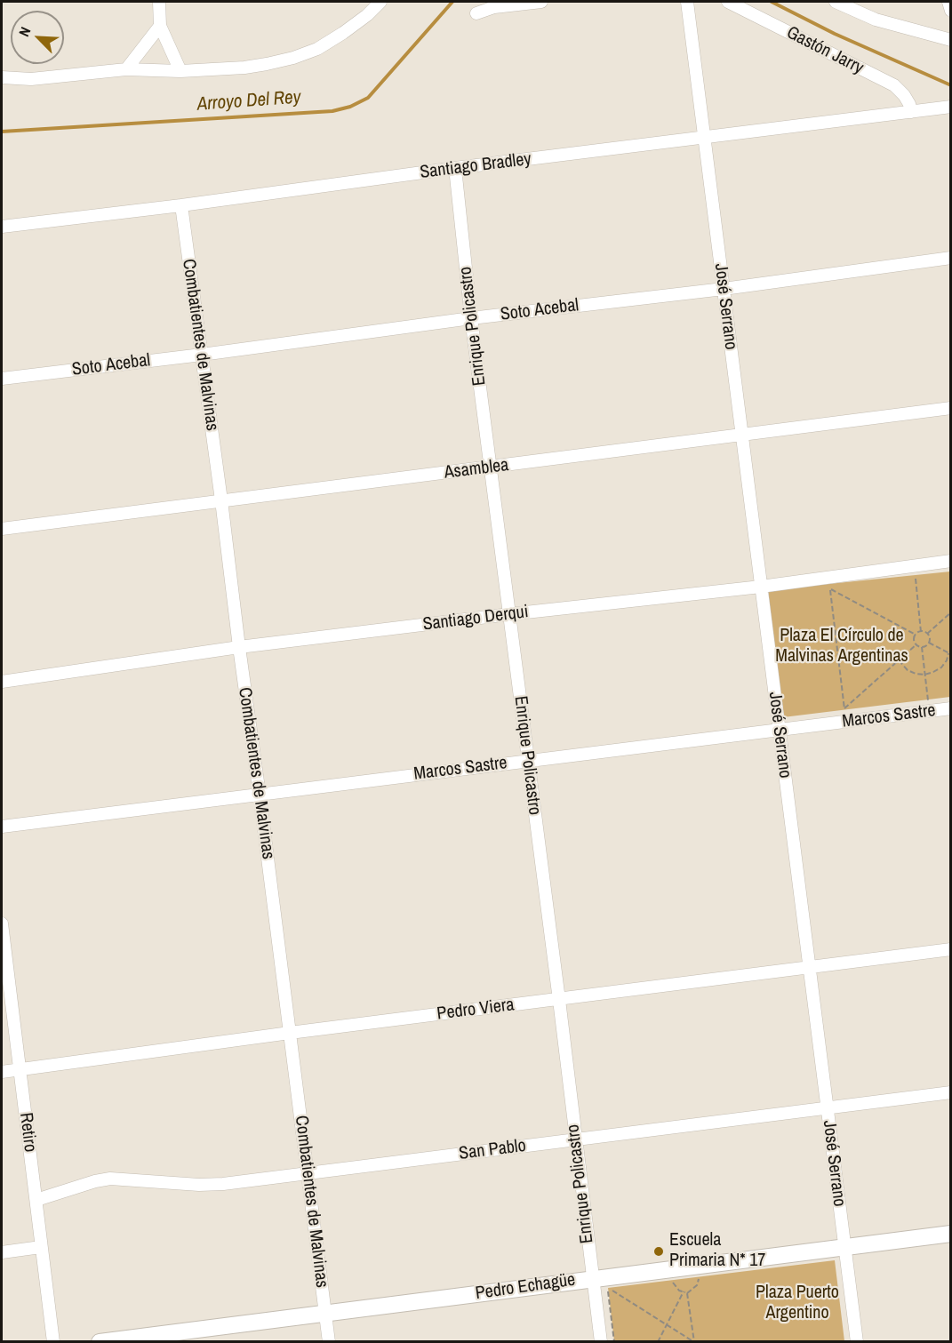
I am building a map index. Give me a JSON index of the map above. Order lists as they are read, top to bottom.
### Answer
{
  "streets": {
    "street": [
      "Gastón Jarry",
      "Santiago Bradley",
      "José Serrano",
      "Soto Acebal",
      "Enrique Policastro",
      "Combatientes de Malvinas",
      "Asamblea",
      "Santiago Derqui",
      "Marcos Sastre",
      "Pedro Viera",
      "Retiro",
      "San Pablo",
      "Pedro Echagüe"
    ]
  },
  "crossings": [
    ["Gastón Jarry", "Santiago Bradley"],
    ["Santiago Bradley", "José Serrano"],
    ["Santiago Bradley", "Enrique Policastro"],
    ["Santiago Bradley", "Combatientes de Malvinas"],
    ["José Serrano", "Soto Acebal"],
    ["José Serrano", "Asamblea"],
    ["José Serrano", "Santiago Derqui"],
    ["José Serrano", "Marcos Sastre"],
    ["José Serrano", "Pedro Viera"],
    ["José Serrano", "San Pablo"],
    ["José Serrano", "Pedro Echagüe"],
    ["Soto Acebal", "Enrique Policastro"],
    ["Soto Acebal", "Combatientes de Malvinas"],
    ["Enrique Policastro", "Asamblea"],
    ["Enrique Policastro", "Santiago Derqui"],
    ["Enrique Policastro", "Marcos Sastre"],
    ["Enrique Policastro", "Pedro Viera"],
    ["Enrique Policastro", "San Pablo"],
    ["Enrique Policastro", "Pedro Echagüe"],
    ["Combatientes de Malvinas", "Asamblea"],
    ["Combatientes de Malvinas", "Santiago Derqui"],
    ["Combatientes de Malvinas", "Marcos Sastre"],
    ["Combatientes de Malvinas", "Pedro Viera"],
    ["Combatientes de Malvinas", "San Pablo"],
    ["Combatientes de Malvinas", "Pedro Echagüe"],
    ["Pedro Viera", "Retiro"],
    ["Retiro", "San Pablo"]
  ],
  "water": ["Arroyo Del Rey"],
  "parks": ["Plaza El Círculo de Malvinas Argentinas", "Plaza Puerto Argentino"],
  "places": ["Escuela Primaria N* 17"],
  "north": "top left"
}
